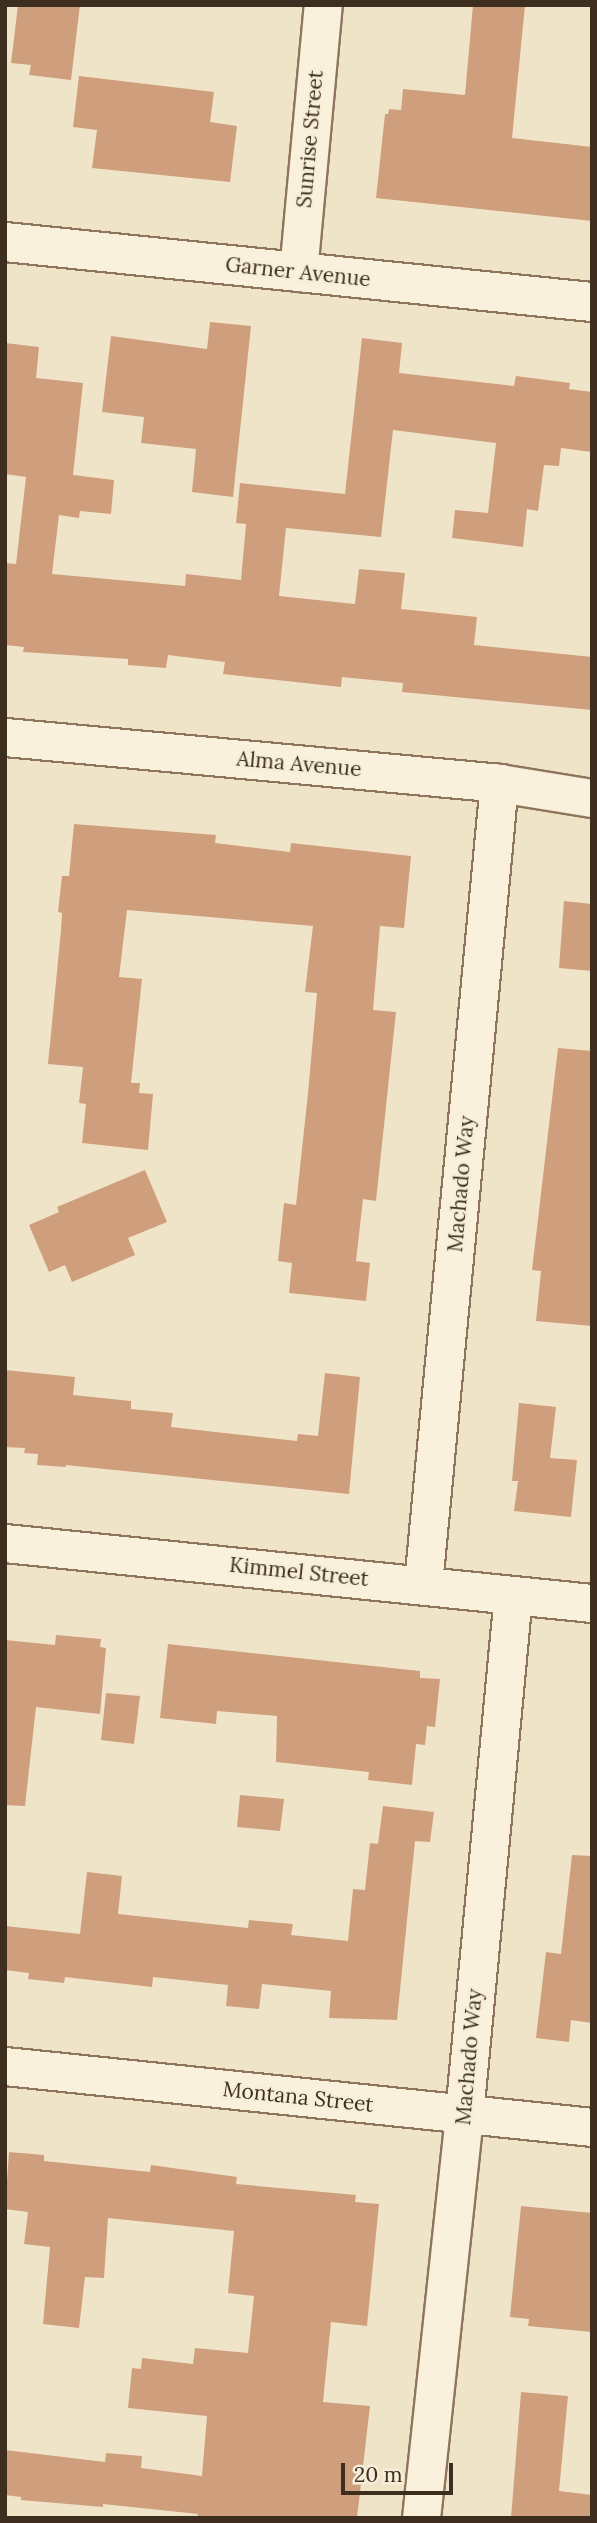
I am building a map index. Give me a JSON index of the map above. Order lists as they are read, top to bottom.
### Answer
{
  "streets": {
    "street": [
      "Sunrise Street",
      "Garner Avenue",
      "Alma Avenue",
      "Machado Way",
      "Kimmel Street",
      "Montana Street"
    ]
  },
  "crossings": [
    ["Sunrise Street", "Garner Avenue"],
    ["Alma Avenue", "Machado Way"],
    ["Machado Way", "Kimmel Street"],
    ["Machado Way", "Montana Street"]
  ],
  "scale_bar": "20 m"
}
